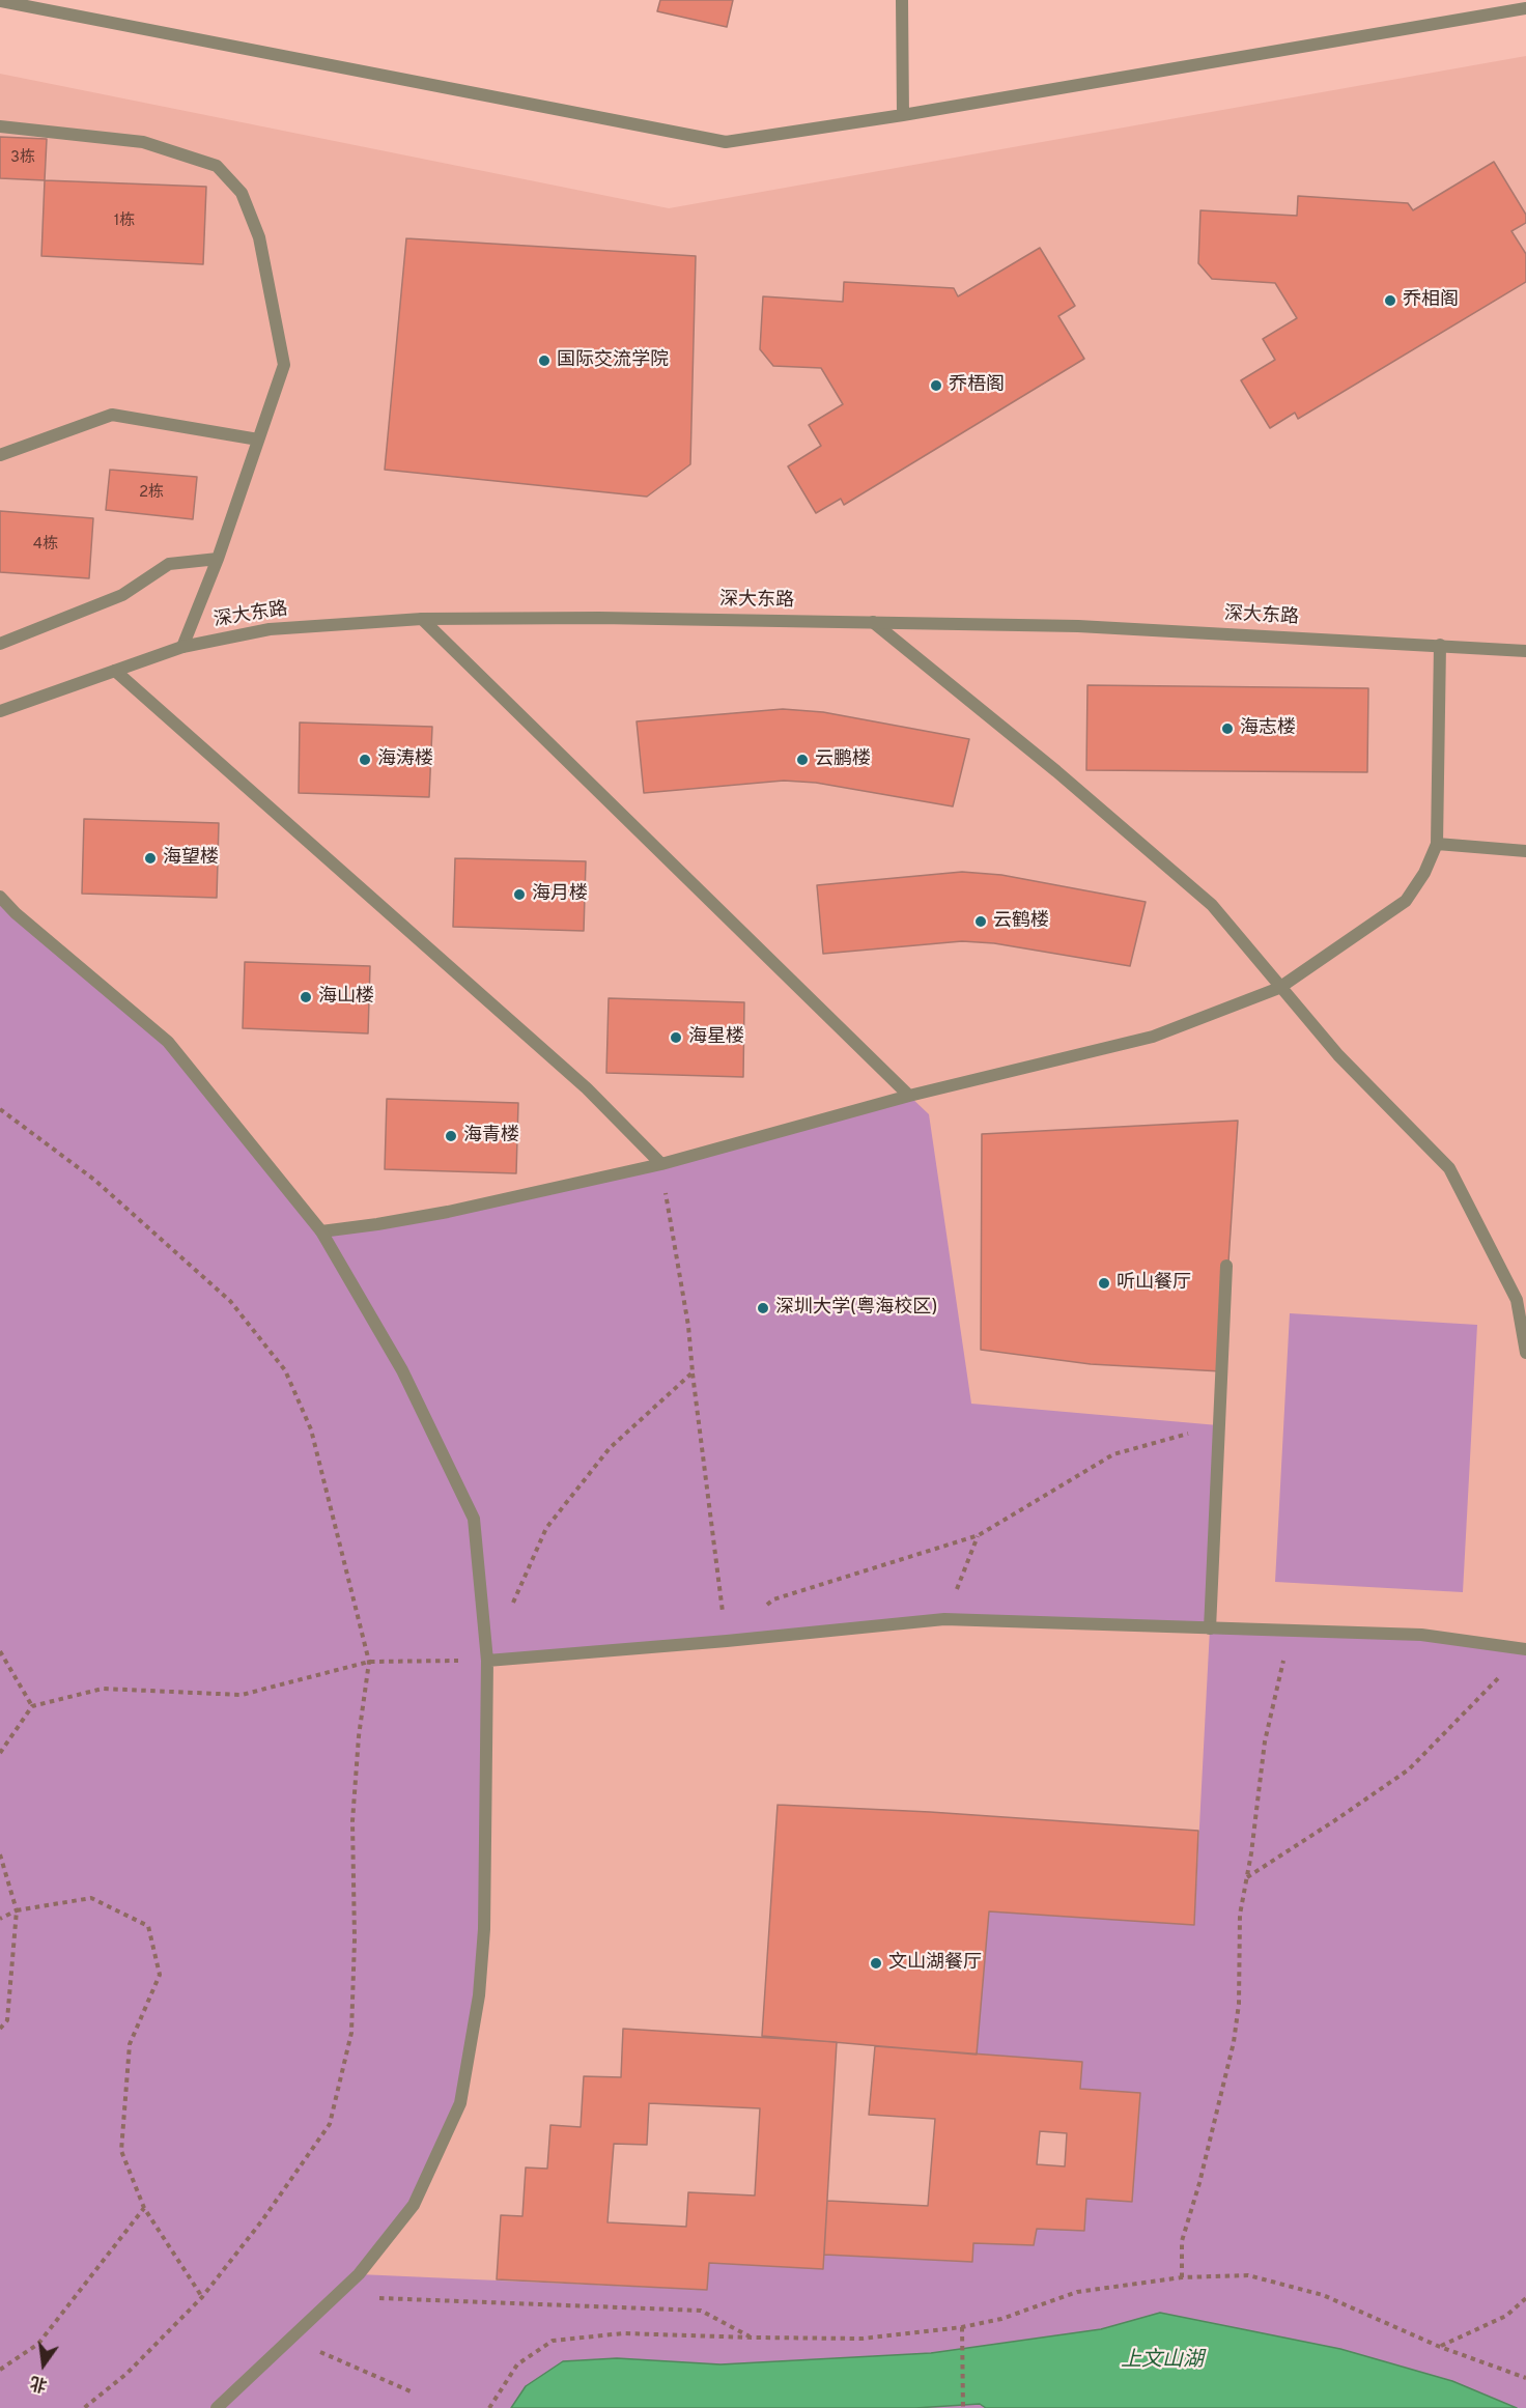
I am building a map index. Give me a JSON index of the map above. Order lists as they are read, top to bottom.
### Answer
{
  "streets": {
    "street": ["深大东路"]
  },
  "water": ["上文山湖"],
  "places": [
    "乔相阁",
    "国际交流学院",
    "乔梧阁",
    "海志楼",
    "海涛楼",
    "云鹏楼",
    "海望楼",
    "海月楼",
    "云鹤楼",
    "海山楼",
    "海星楼",
    "海青楼",
    "听山餐厅",
    "深圳大学(粤海校区)",
    "文山湖餐厅"
  ],
  "house_numbers": [
    "3栋",
    "1栋",
    "2栋",
    "4栋"
  ],
  "north": "bottom"
}
